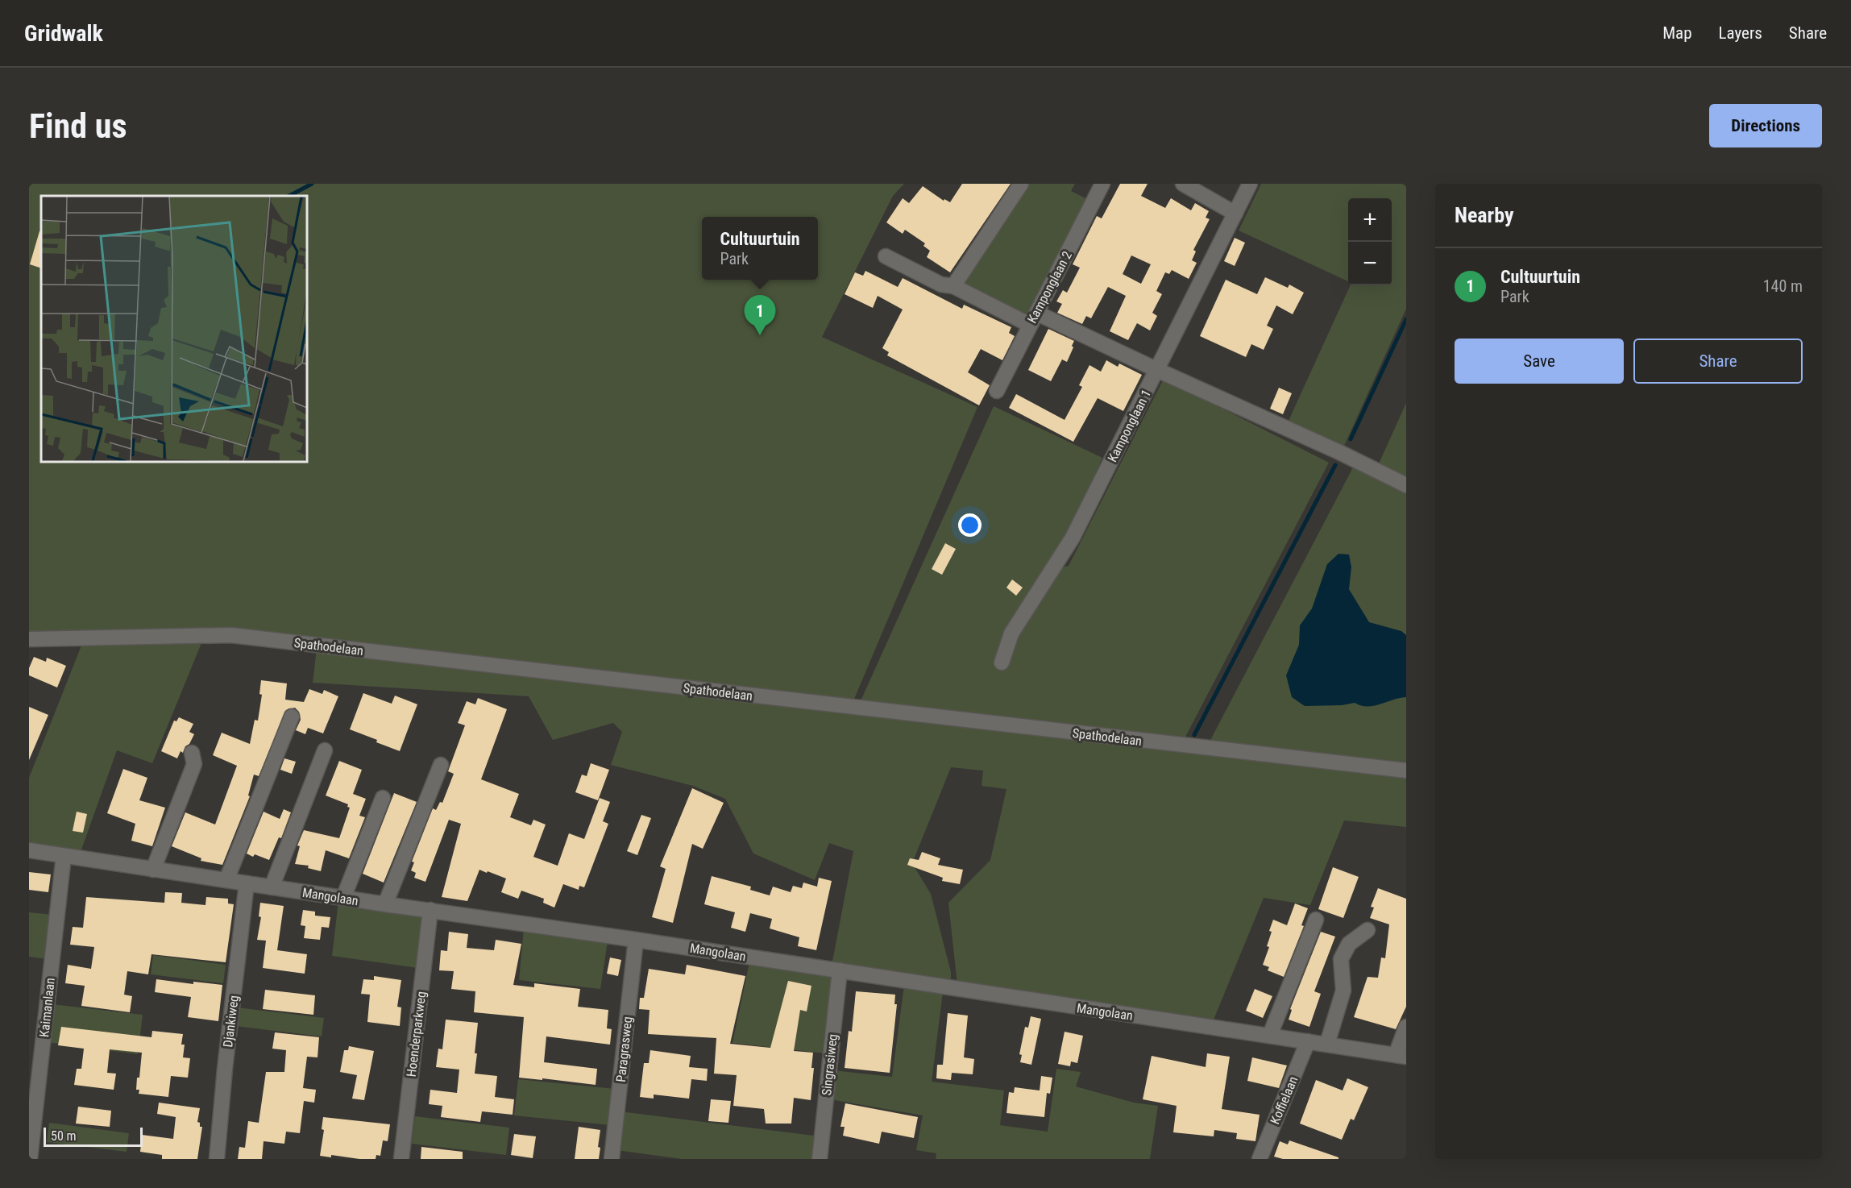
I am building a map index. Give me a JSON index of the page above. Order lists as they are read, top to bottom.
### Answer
{
  "streets": {
    "street": [
      "Kamponglaan 2",
      "Kamponglaan 1",
      "Spathodelaan",
      "Mangolaan",
      "Kaimanlaan",
      "Djankiweg",
      "Hoenderparkweg",
      "Paragrasweg",
      "Singrasiweg",
      "Koffielaan"
    ]
  },
  "crossings": [
    ["Mangolaan", "Kaimanlaan"],
    ["Mangolaan", "Djankiweg"],
    ["Mangolaan", "Hoenderparkweg"],
    ["Mangolaan", "Paragrasweg"],
    ["Mangolaan", "Singrasiweg"],
    ["Mangolaan", "Koffielaan"]
  ],
  "scale_bar": "50 m",
  "page": {
    "header": "Gridwalk",
    "nav": ["Map", "Layers", "Share"],
    "buttons": [
      "Directions",
      ["Save", "Share"]
    ],
    "title": "Find us",
    "heading": "Nearby",
    "map_buttons": ["+", "−"],
    "popup": ["Cultuurtuin", "Park"],
    "list": [
      {
        "mark": "1",
        "name": "Cultuurtuin",
        "note": "Park",
        "value": "140 m"
      }
    ],
    "pins": "1",
    "scale": "50 m"
  }
}
